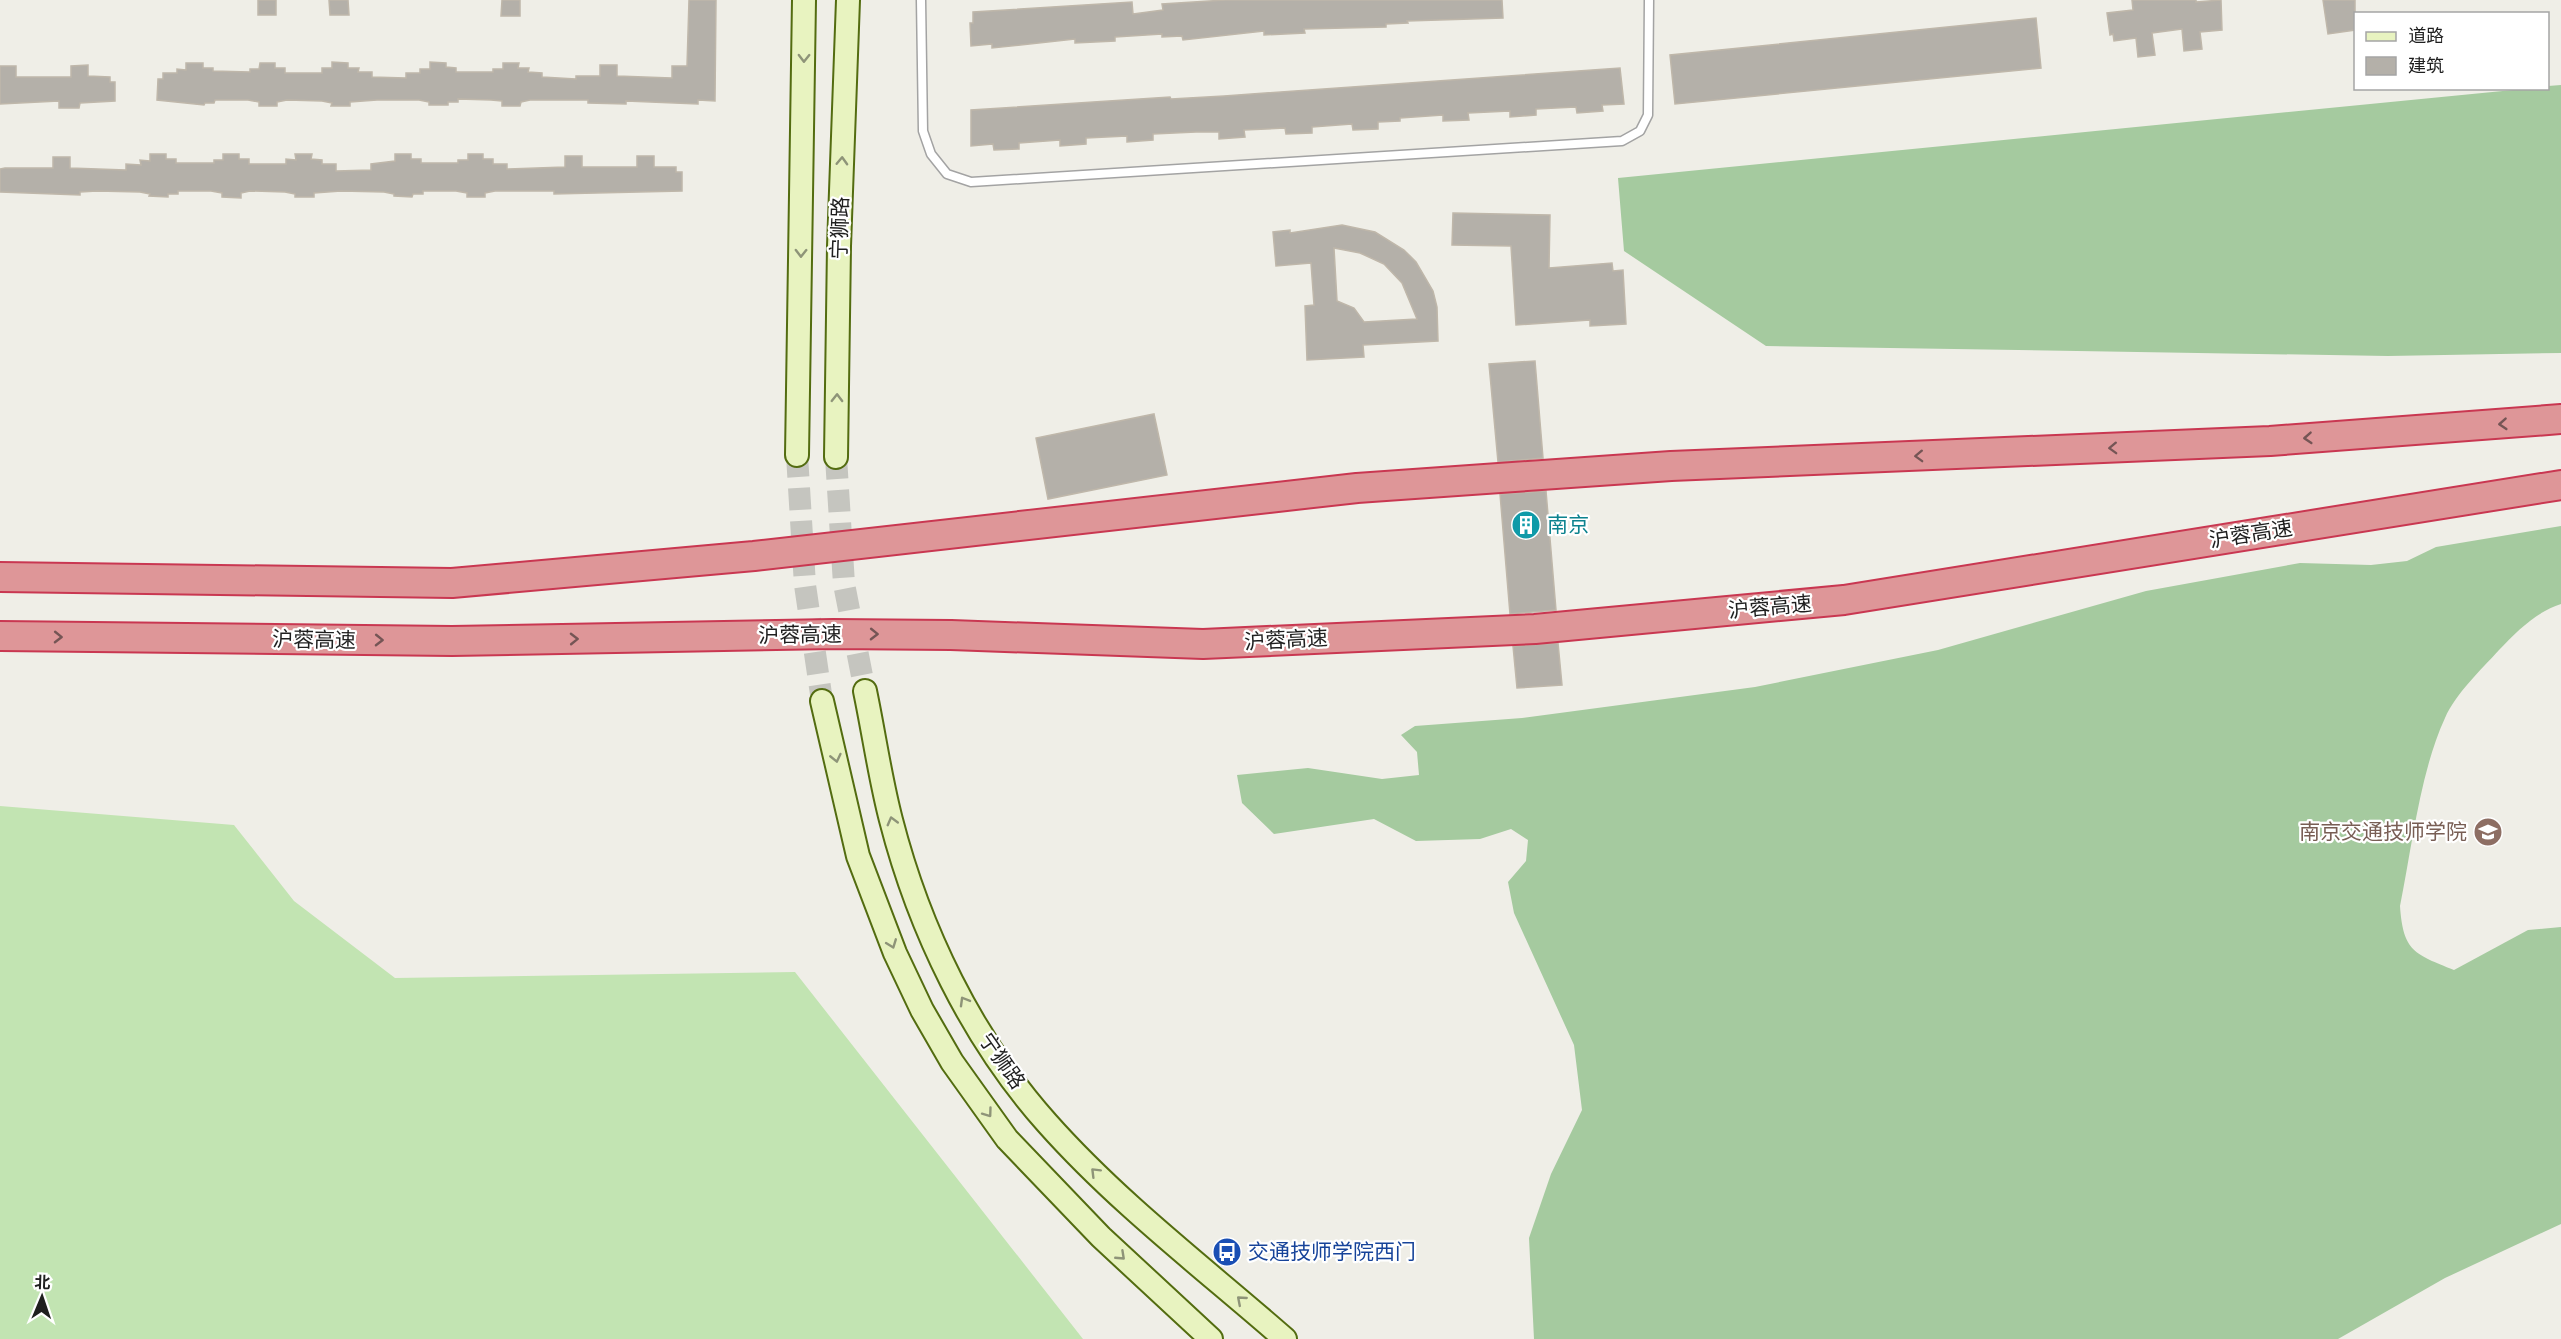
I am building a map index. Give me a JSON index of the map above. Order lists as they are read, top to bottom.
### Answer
{
  "streets": {
    "highway": ["沪蓉高速"],
    "main road": ["宁狮路"]
  },
  "places": {
    "building": ["南京"],
    "school or university": ["南京交通技师学院"],
    "bus stop": ["交通技师学院西门"]
  },
  "legend": ["道路", "建筑"],
  "north": "top"
}
